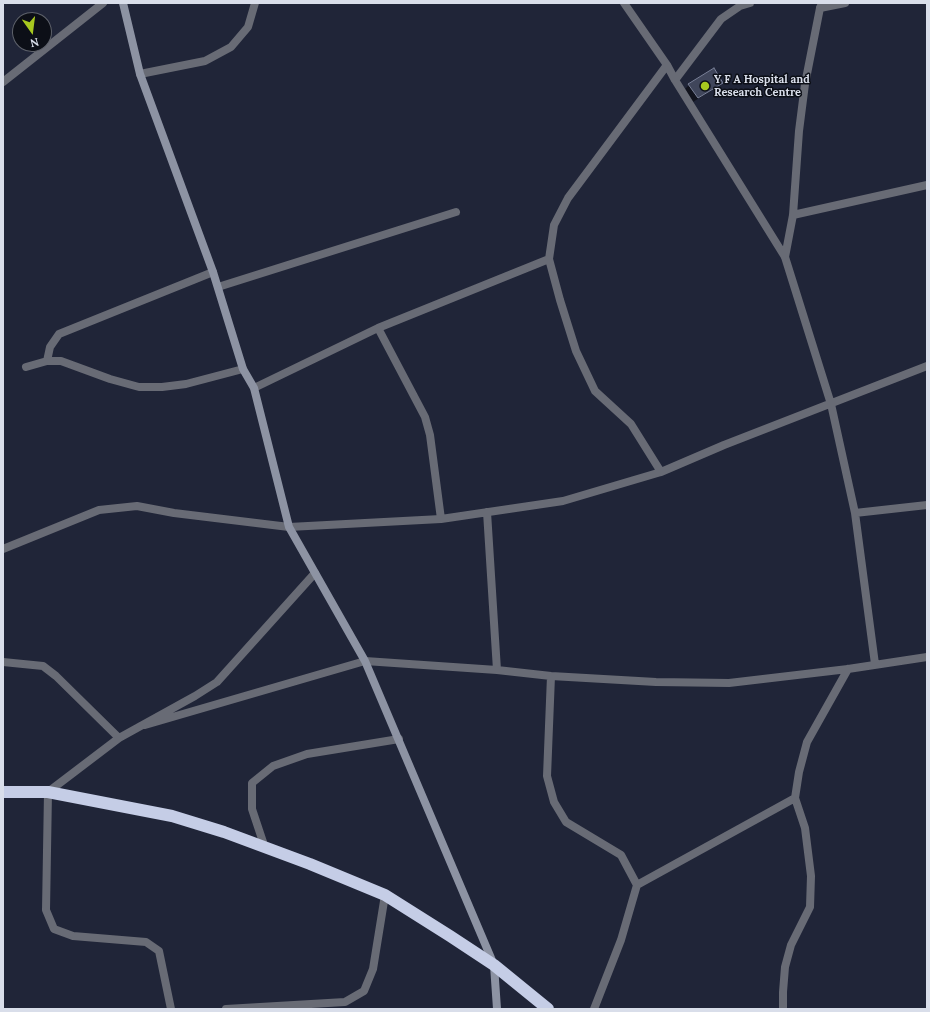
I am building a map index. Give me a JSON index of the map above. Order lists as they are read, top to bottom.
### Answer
{
  "places": ["Y F A Hospital and Research Centre"],
  "north": "bottom"
}
